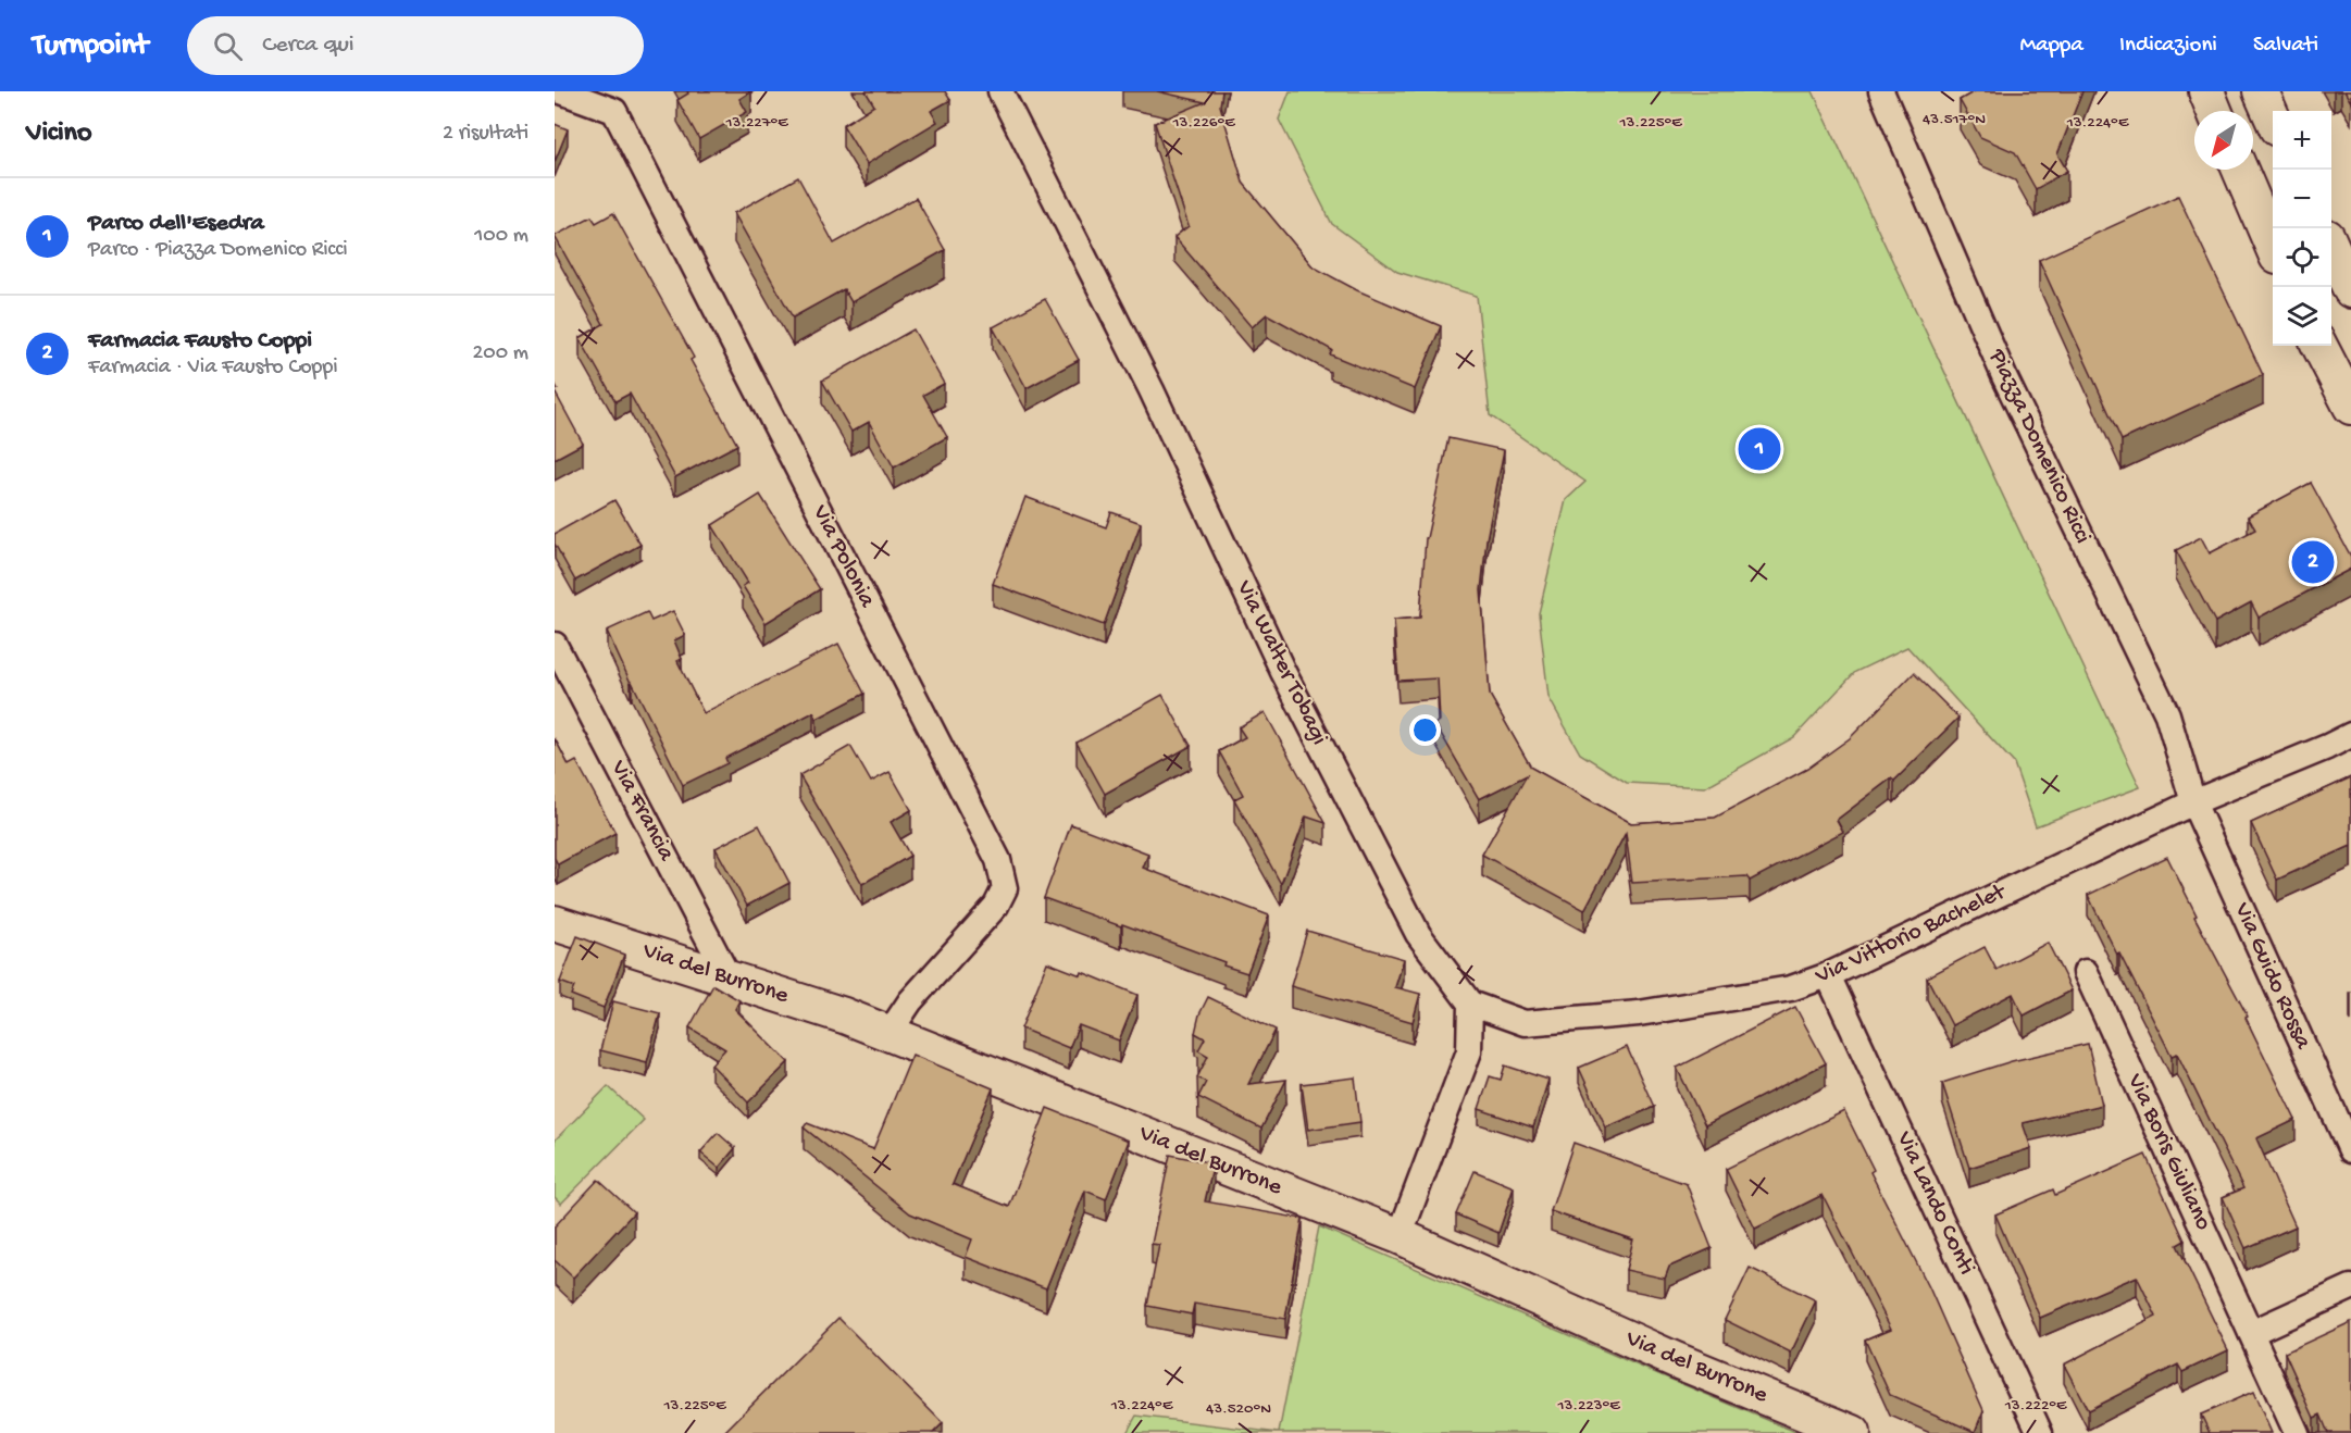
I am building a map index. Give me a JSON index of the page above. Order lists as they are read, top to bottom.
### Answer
{
  "streets": {
    "street": [
      "Piazza Domenico Ricci",
      "Via Polonia",
      "Via Walter Tobagi",
      "Via Francia",
      "Via Vittorio Bachelet",
      "Via del Burrone",
      "Via Guido Rossa",
      "Via Boris Giuliano",
      "Via Lando Conti"
    ]
  },
  "crossings": [
    ["Piazza Domenico Ricci", "Via Vittorio Bachelet"],
    ["Piazza Domenico Ricci", "Via Guido Rossa"],
    ["Via Polonia", "Via del Burrone"],
    ["Via Walter Tobagi", "Via Vittorio Bachelet"],
    ["Via Francia", "Via del Burrone"],
    ["Via Vittorio Bachelet", "Via Guido Rossa"],
    ["Via Vittorio Bachelet", "Via Lando Conti"]
  ],
  "north": "bottom left",
  "page": {
    "header": "Turnpoint",
    "search": "Cerca qui",
    "nav": ["Mappa", "Indicazioni", "Salvati"],
    "heading": ["Vicino", "2 risultati"],
    "map_buttons": ["+", "−"],
    "list": [
      {
        "mark": "1",
        "name": "Parco dell'Esedra",
        "note": "Parco · Piazza Domenico Ricci",
        "value": "100 m"
      },
      {
        "mark": "2",
        "name": "Farmacia Fausto Coppi",
        "note": "Farmacia · Via Fausto Coppi",
        "value": "200 m"
      }
    ],
    "pins": ["1", "2"]
  },
  "coordinates": [
    "43.517°N",
    "13.227°E",
    "13.226°E",
    "13.225°E",
    "13.224°E",
    "13.223°E",
    "13.222°E",
    "43.520°N"
  ]
}
